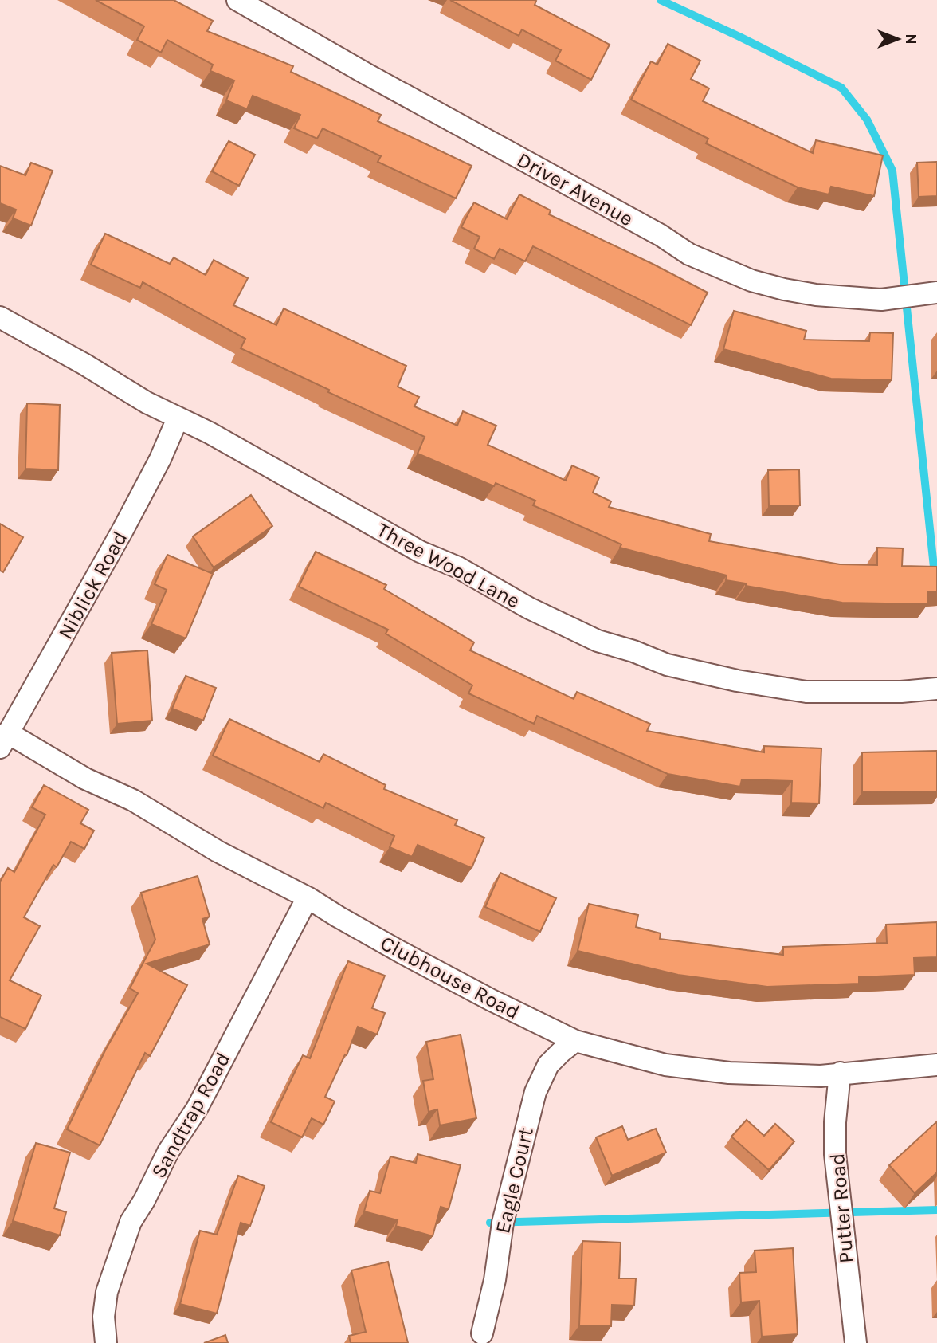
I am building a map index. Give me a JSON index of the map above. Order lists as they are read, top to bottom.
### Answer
{
  "streets": {
    "street": [
      "Driver Avenue",
      "Three Wood Lane",
      "Niblick Road",
      "Clubhouse Road",
      "Sandtrap Road",
      "Eagle Court",
      "Putter Road"
    ]
  },
  "crossings": [
    ["Three Wood Lane", "Niblick Road"],
    ["Niblick Road", "Clubhouse Road"],
    ["Clubhouse Road", "Sandtrap Road"],
    ["Clubhouse Road", "Eagle Court"],
    ["Clubhouse Road", "Putter Road"]
  ],
  "north": "right"
}
